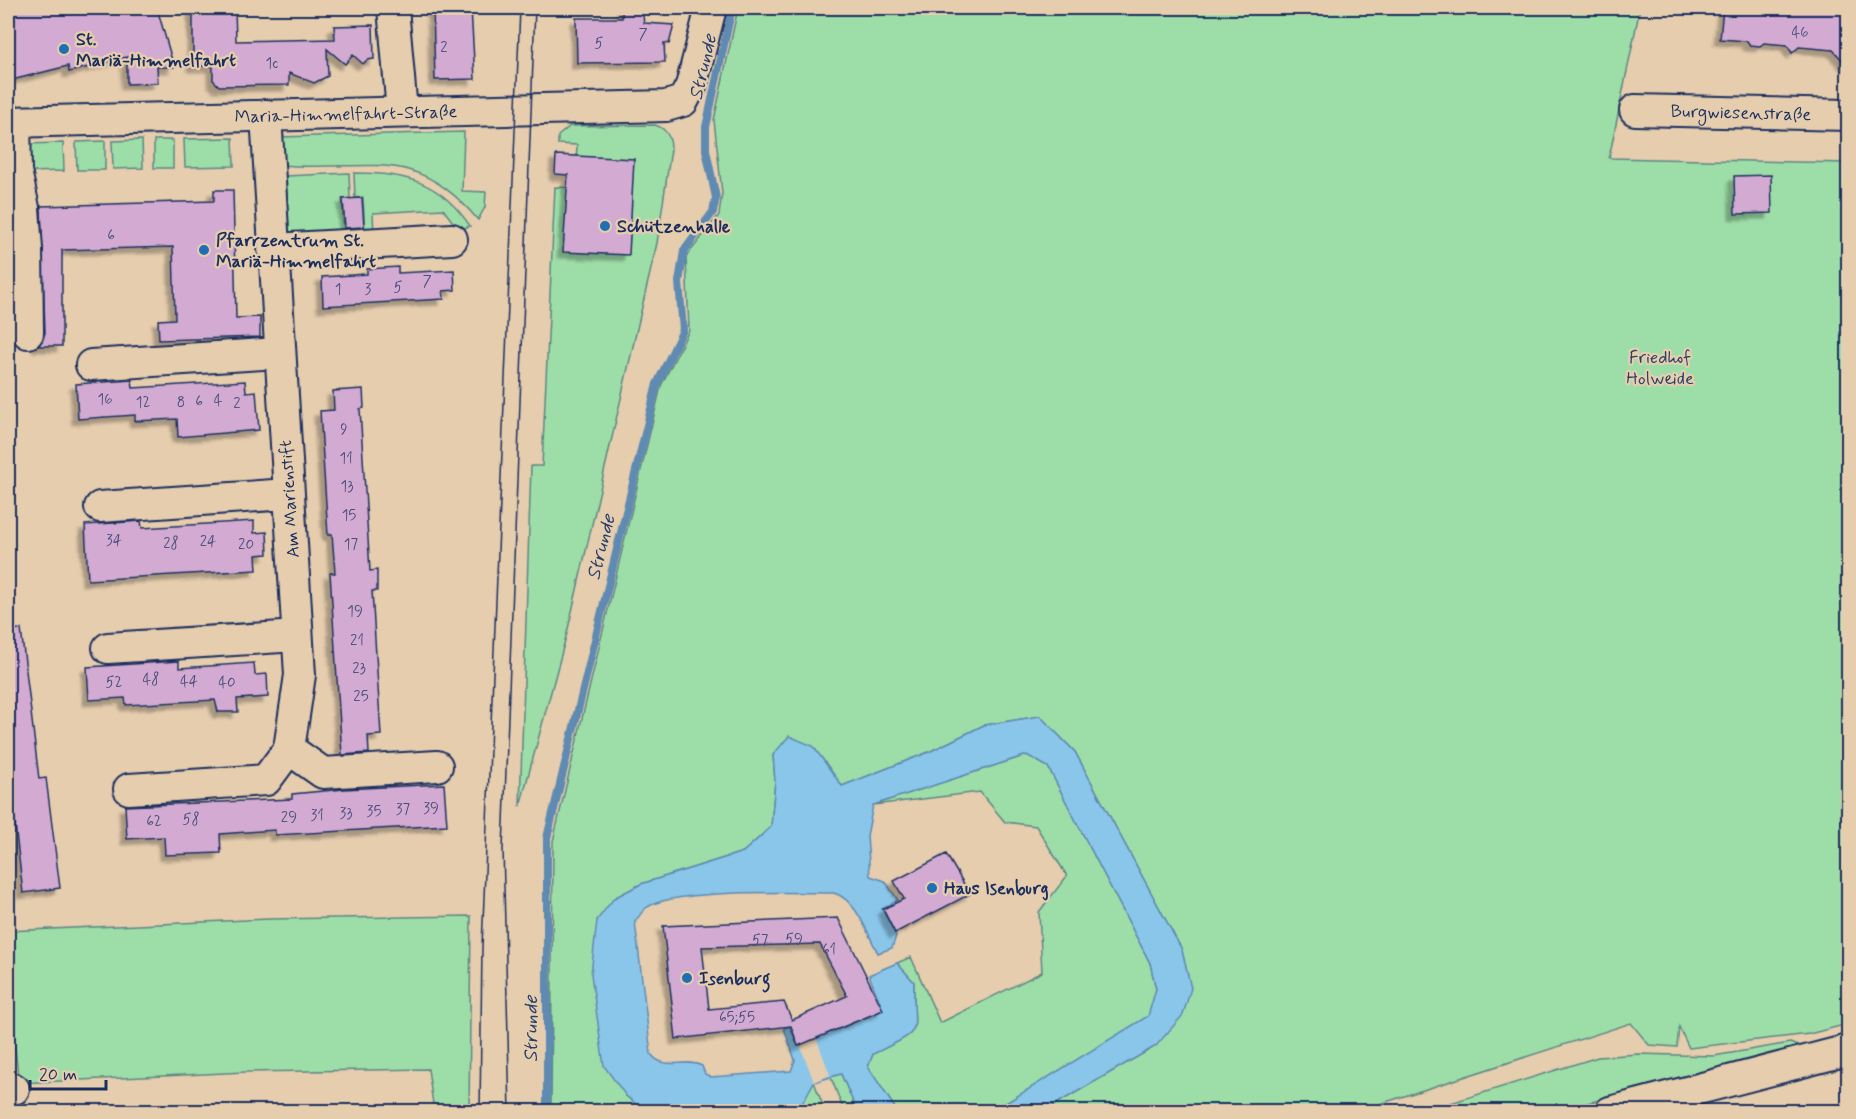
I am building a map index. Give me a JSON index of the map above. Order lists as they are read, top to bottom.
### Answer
{
  "streets": {
    "street": ["Burgwiesenstraße", "Maria-Himmelfahrt-Straße", "Am Marienstift"]
  },
  "crossings": [
    ["Maria-Himmelfahrt-Straße", "Am Marienstift"]
  ],
  "water": ["Strunde"],
  "parks": ["Friedhof Holweide"],
  "places": [
    "St. Mariä-Himmelfahrt",
    "Schützenhalle",
    "Pfarrzentrum St. Mariä-Himmelfahrt",
    "Haus Isenburg",
    "Isenburg"
  ],
  "house_numbers": [
    "46",
    "7",
    "5",
    "2",
    "1c",
    "6",
    "7",
    "5",
    "1",
    "3",
    "16",
    "4",
    "6",
    "12",
    "8",
    "2",
    "9",
    "11",
    "13",
    "15",
    "34",
    "24",
    "28",
    "20",
    "17",
    "19",
    "21",
    "23",
    "48",
    "44",
    "52",
    "40",
    "25",
    "39",
    "37",
    "35",
    "33",
    "31",
    "29",
    "58",
    "62",
    "59",
    "57",
    "61",
    "65;55"
  ],
  "scale_bar": "20 m"
}
